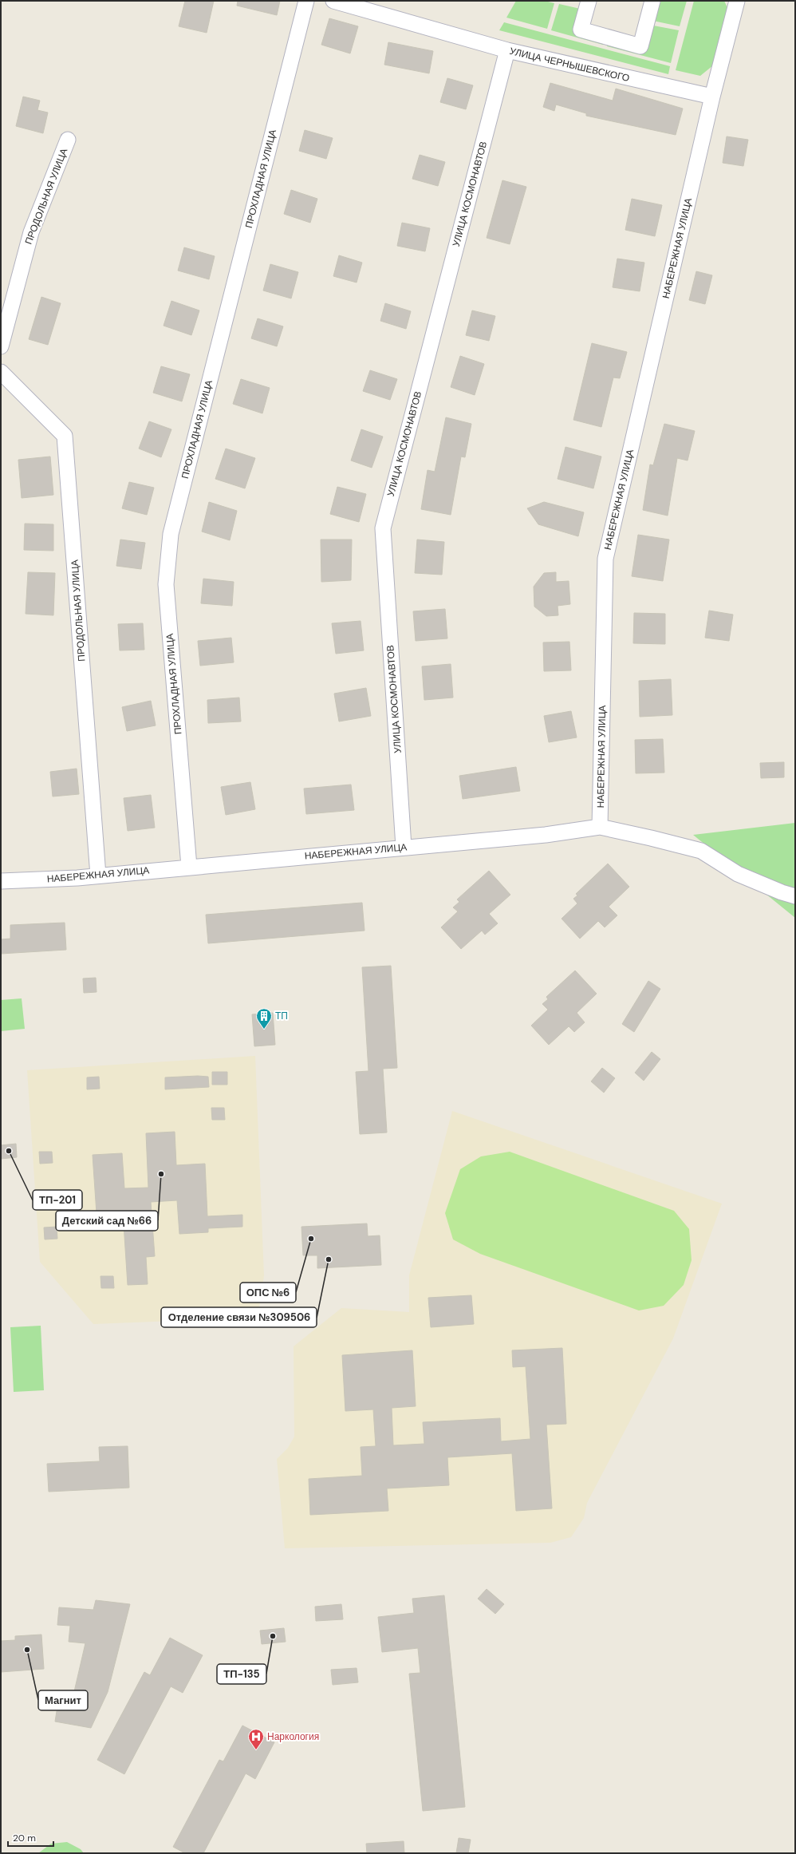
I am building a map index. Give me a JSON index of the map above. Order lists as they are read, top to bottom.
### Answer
{
  "streets": {
    "street": [
      "УЛИЦА ЧЕРНЫШЕВСКОГО",
      "ПРОХЛАДНАЯ УЛИЦА",
      "УЛИЦА КОСМОНАВТОВ",
      "ПРОДОЛЬНАЯ УЛИЦА",
      "НАБЕРЕЖНАЯ УЛИЦА"
    ]
  },
  "crossings": [
    ["УЛИЦА ЧЕРНЫШЕВСКОГО", "УЛИЦА КОСМОНАВТОВ"],
    ["УЛИЦА ЧЕРНЫШЕВСКОГО", "НАБЕРЕЖНАЯ УЛИЦА"],
    ["ПРОХЛАДНАЯ УЛИЦА", "НАБЕРЕЖНАЯ УЛИЦА"],
    ["УЛИЦА КОСМОНАВТОВ", "НАБЕРЕЖНАЯ УЛИЦА"],
    ["ПРОДОЛЬНАЯ УЛИЦА", "НАБЕРЕЖНАЯ УЛИЦА"]
  ],
  "places": {
    "building": ["ТП"],
    "other": [
      "ТП-201",
      "Детский сад №66",
      "ОПС №6",
      "Отделение связи №309506",
      "ТП-135",
      "Магнит"
    ],
    "hospital": ["Наркология"]
  },
  "scale_bar": "20 m"
}
